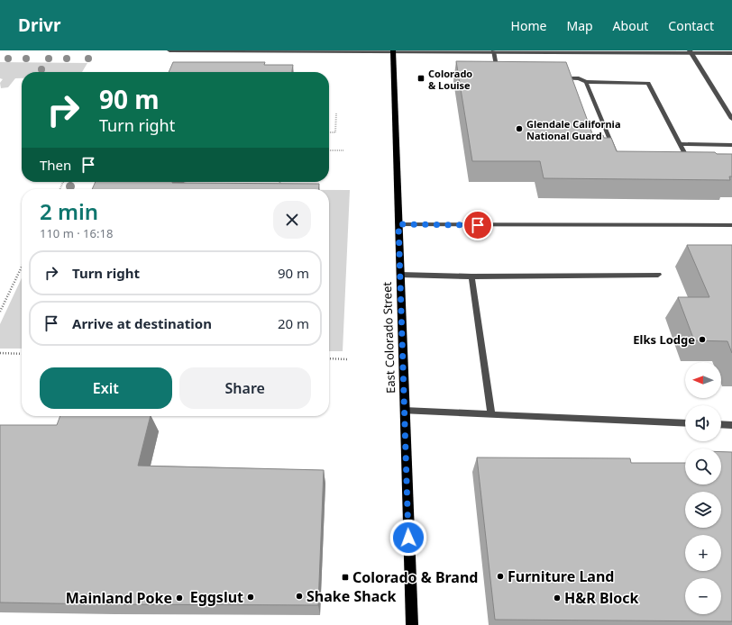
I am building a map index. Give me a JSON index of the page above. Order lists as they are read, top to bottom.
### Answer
{
  "streets": {
    "main road": ["East Colorado Street"]
  },
  "places": {
    "transit": ["Colorado & Louise", "Colorado & Brand"],
    "other": [
      "Glendale California National Guard",
      "Elks Lodge",
      "Furniture Land",
      "Shake Shack",
      "Eggslut",
      "Mainland Poke",
      "H&R Block"
    ]
  },
  "north": "left",
  "page": {
    "header": "Drivr",
    "nav": [
      "Home",
      "Map",
      "About",
      "Contact"
    ],
    "turn": ["90 m", "Turn right"],
    "then": "Then",
    "heading": ["2 min", "110 m · 16:18"],
    "list": [
      {
        "name": "Turn right",
        "value": "90 m"
      },
      {
        "name": "Arrive at destination",
        "value": "20 m"
      }
    ],
    "buttons": ["Exit", "Share"],
    "map_buttons": ["+", "−"]
  }
}
